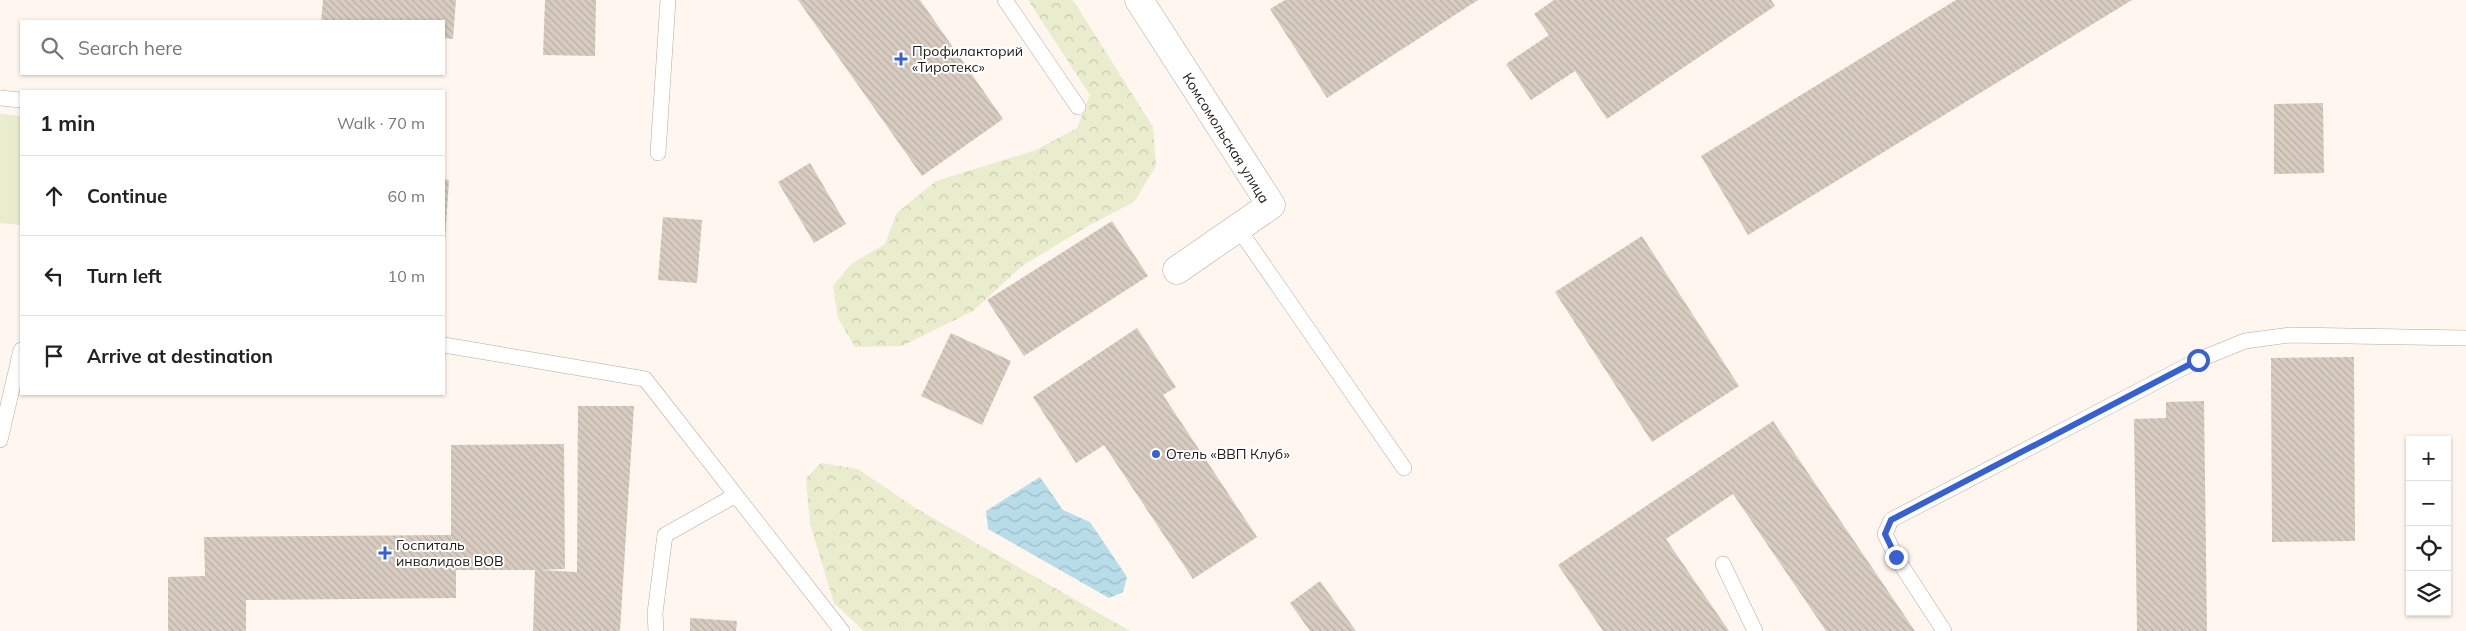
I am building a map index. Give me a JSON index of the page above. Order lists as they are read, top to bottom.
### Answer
{
  "streets": {
    "street": ["Комсомольская улица"]
  },
  "places": {
    "health": ["Профилакторий «Тиротекс»", "Госпиталь инвалидов ВОВ"],
    "other": ["Отель «ВВП Клуб»"]
  },
  "page": {
    "search": "Search here",
    "heading": ["1 min", "Walk · 70 m"],
    "list": [
      ["Continue", "60 m"],
      ["Turn left", "10 m"],
      "Arrive at destination"
    ],
    "map_buttons": ["+", "−"]
  }
}
